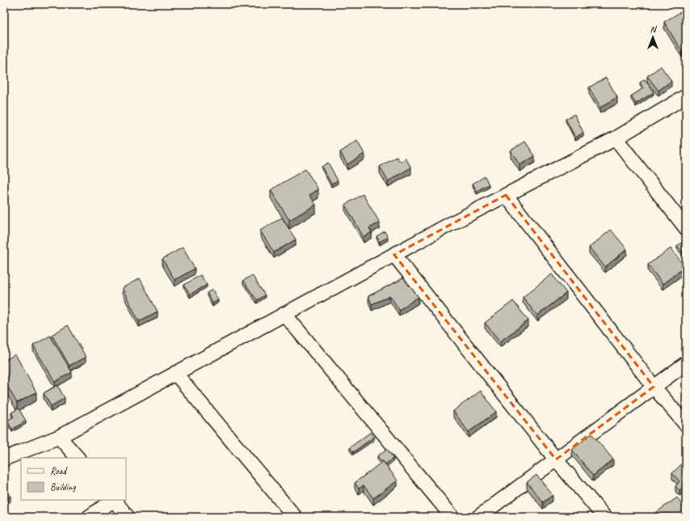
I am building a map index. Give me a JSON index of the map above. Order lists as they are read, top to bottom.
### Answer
{
  "legend": ["Road", "Building"],
  "north": "top"
}
